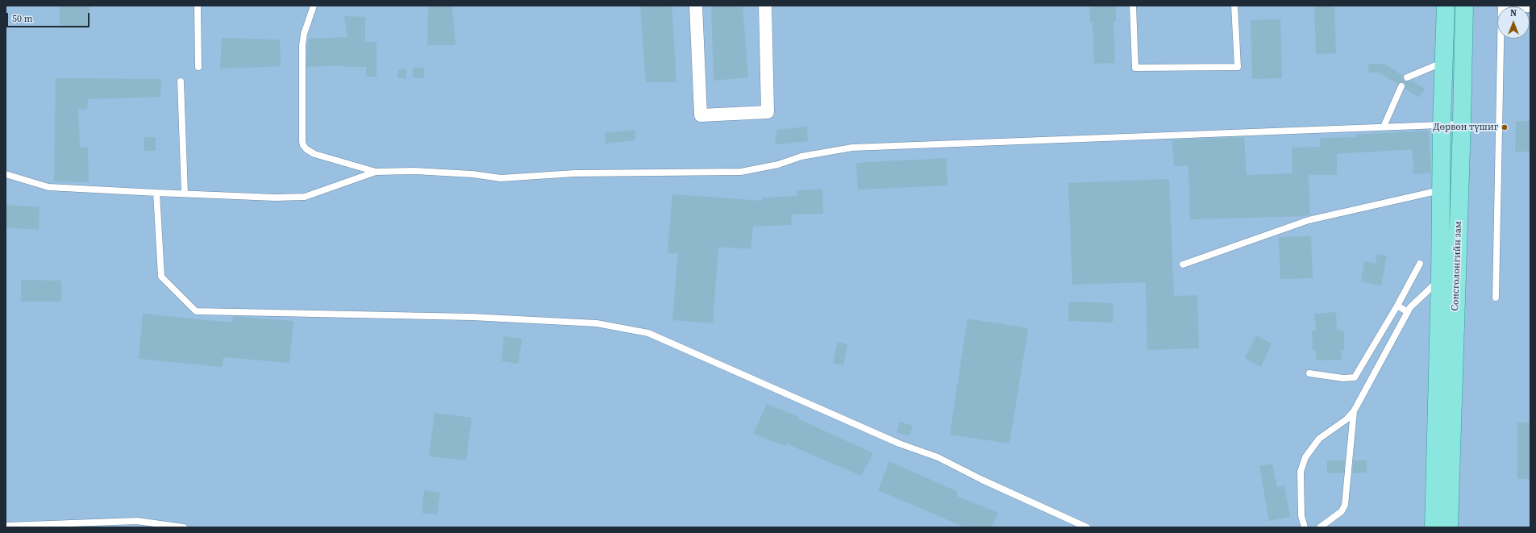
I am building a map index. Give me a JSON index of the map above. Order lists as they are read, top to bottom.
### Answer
{
  "streets": {
    "main road": ["Сонсголонгийн зам"]
  },
  "places": ["Дөрвөн түшиг"],
  "scale_bar": "50 m",
  "north": "top"
}
